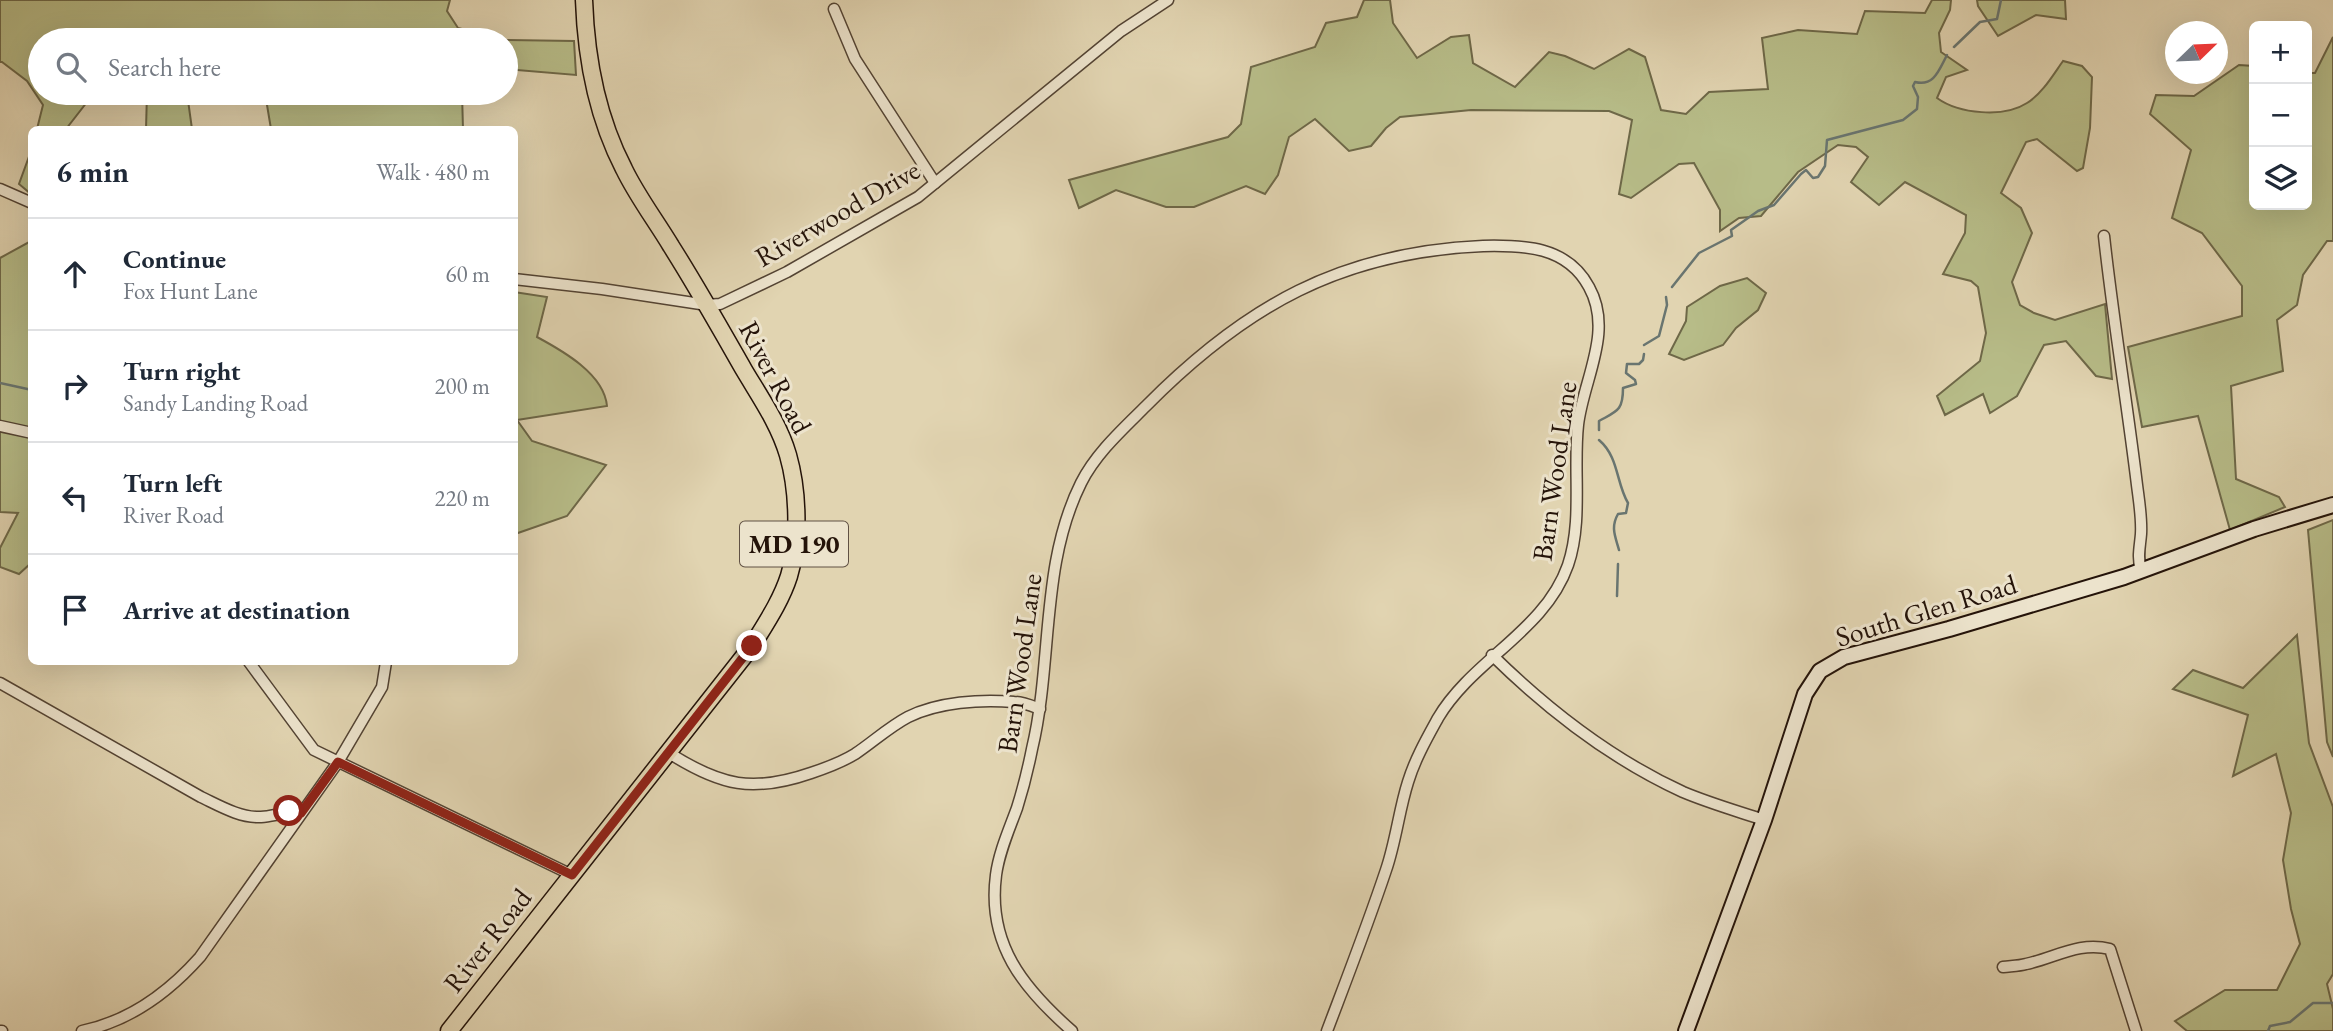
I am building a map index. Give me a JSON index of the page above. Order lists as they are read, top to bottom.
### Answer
{
  "streets": {
    "main road": ["River Road", "MD 190", "South Glen Road"],
    "street": ["Riverwood Drive", "Barn Wood Lane"]
  },
  "crossings": [
    ["Riverwood Drive", "River Road"]
  ],
  "north": "top right",
  "page": {
    "map_buttons": ["+", "−"],
    "search": "Search here",
    "heading": ["6 min", "Walk · 480 m"],
    "list": [
      ["Continue", "Fox Hunt Lane", "60 m"],
      ["Turn right", "Sandy Landing Road", "200 m"],
      ["Turn left", "River Road", "220 m"],
      "Arrive at destination"
    ]
  }
}
